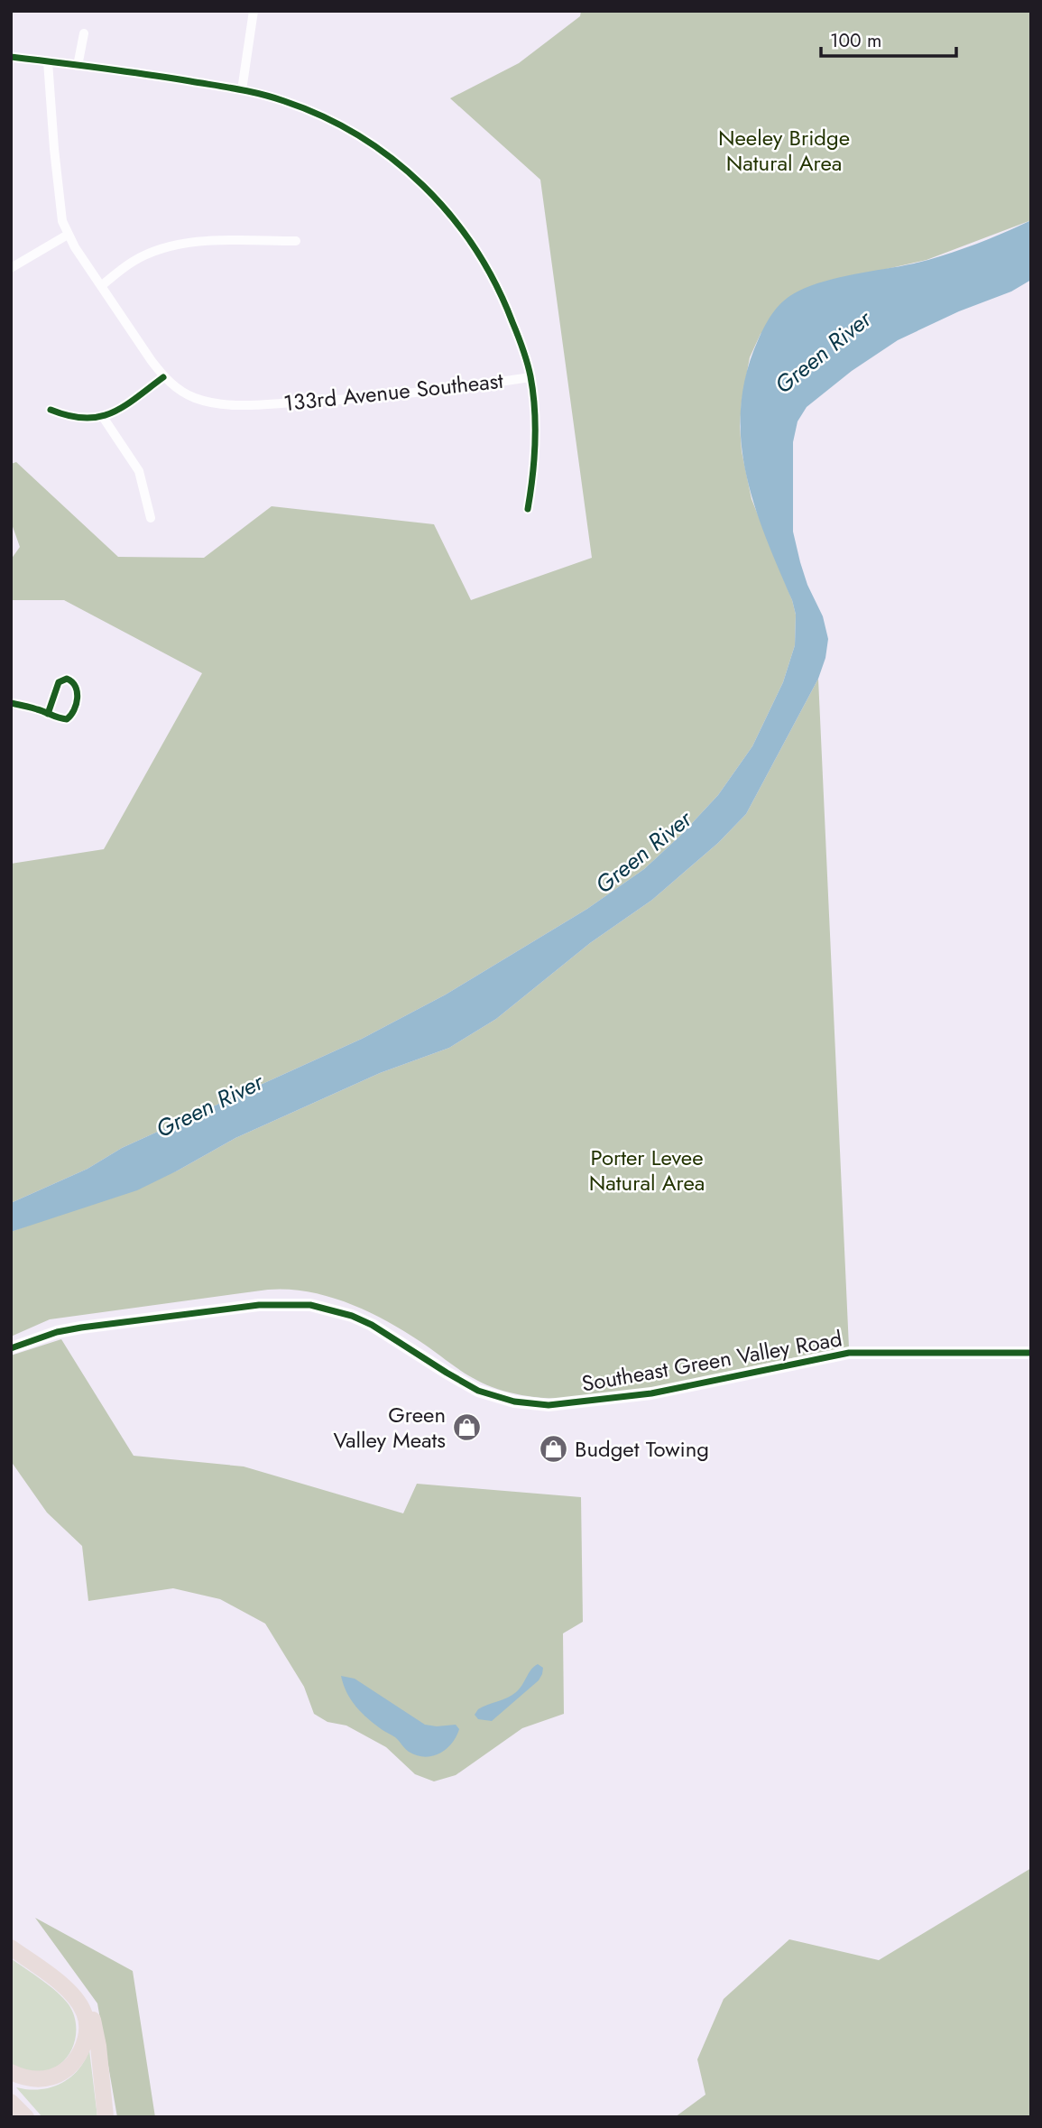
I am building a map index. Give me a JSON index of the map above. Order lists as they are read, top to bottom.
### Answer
{
  "streets": {
    "street": ["133rd Avenue Southeast", "Southeast Green Valley Road"]
  },
  "water": ["Green River"],
  "parks": ["Neeley Bridge Natural Area", "Porter Levee Natural Area"],
  "places": {
    "shop": ["Green Valley Meats", "Budget Towing"]
  },
  "scale_bar": "100 m"
}
